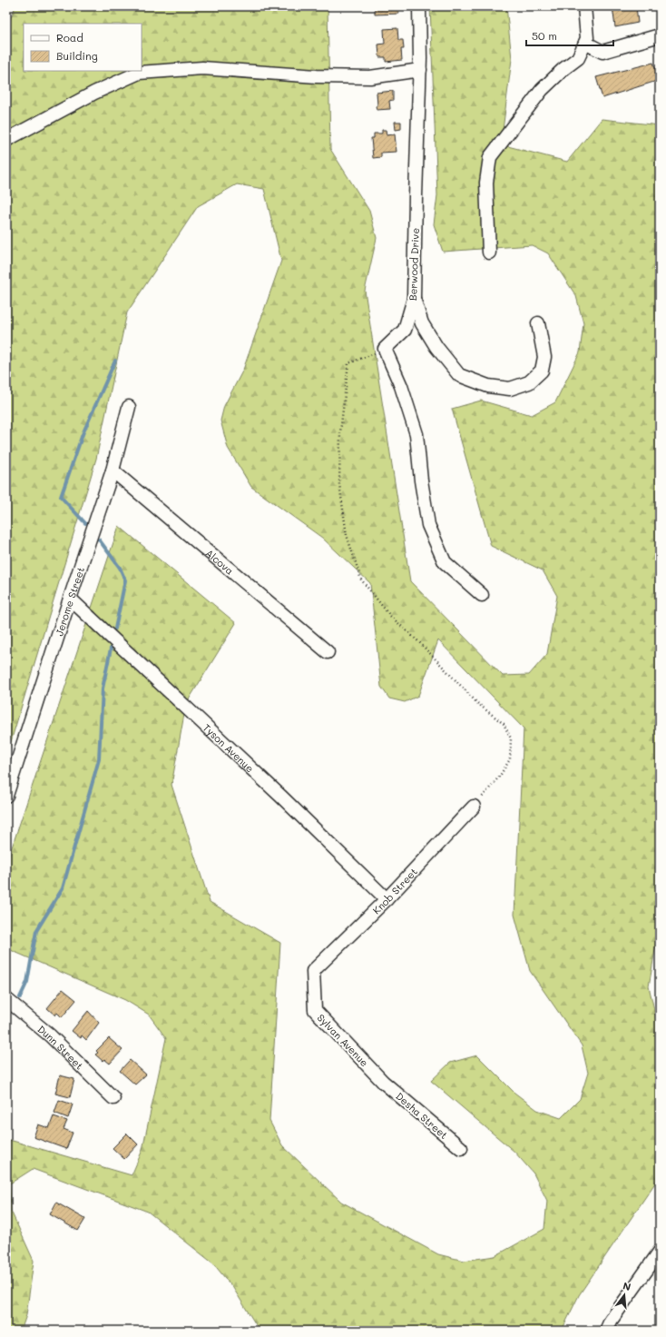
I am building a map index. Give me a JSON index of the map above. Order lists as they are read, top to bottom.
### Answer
{
  "streets": {
    "street": [
      "Berwood Drive",
      "Alcova",
      "Jerome Street",
      "Tyson Avenue",
      "Knob Street",
      "Sylvan Avenue",
      "Dunn Street",
      "Desha Street"
    ]
  },
  "crossings": [
    ["Alcova", "Jerome Street"],
    ["Jerome Street", "Tyson Avenue"],
    ["Tyson Avenue", "Knob Street"],
    ["Knob Street", "Sylvan Avenue"],
    ["Sylvan Avenue", "Desha Street"]
  ],
  "legend": ["Road", "Building"],
  "scale_bar": "50 m",
  "north": "top"
}
